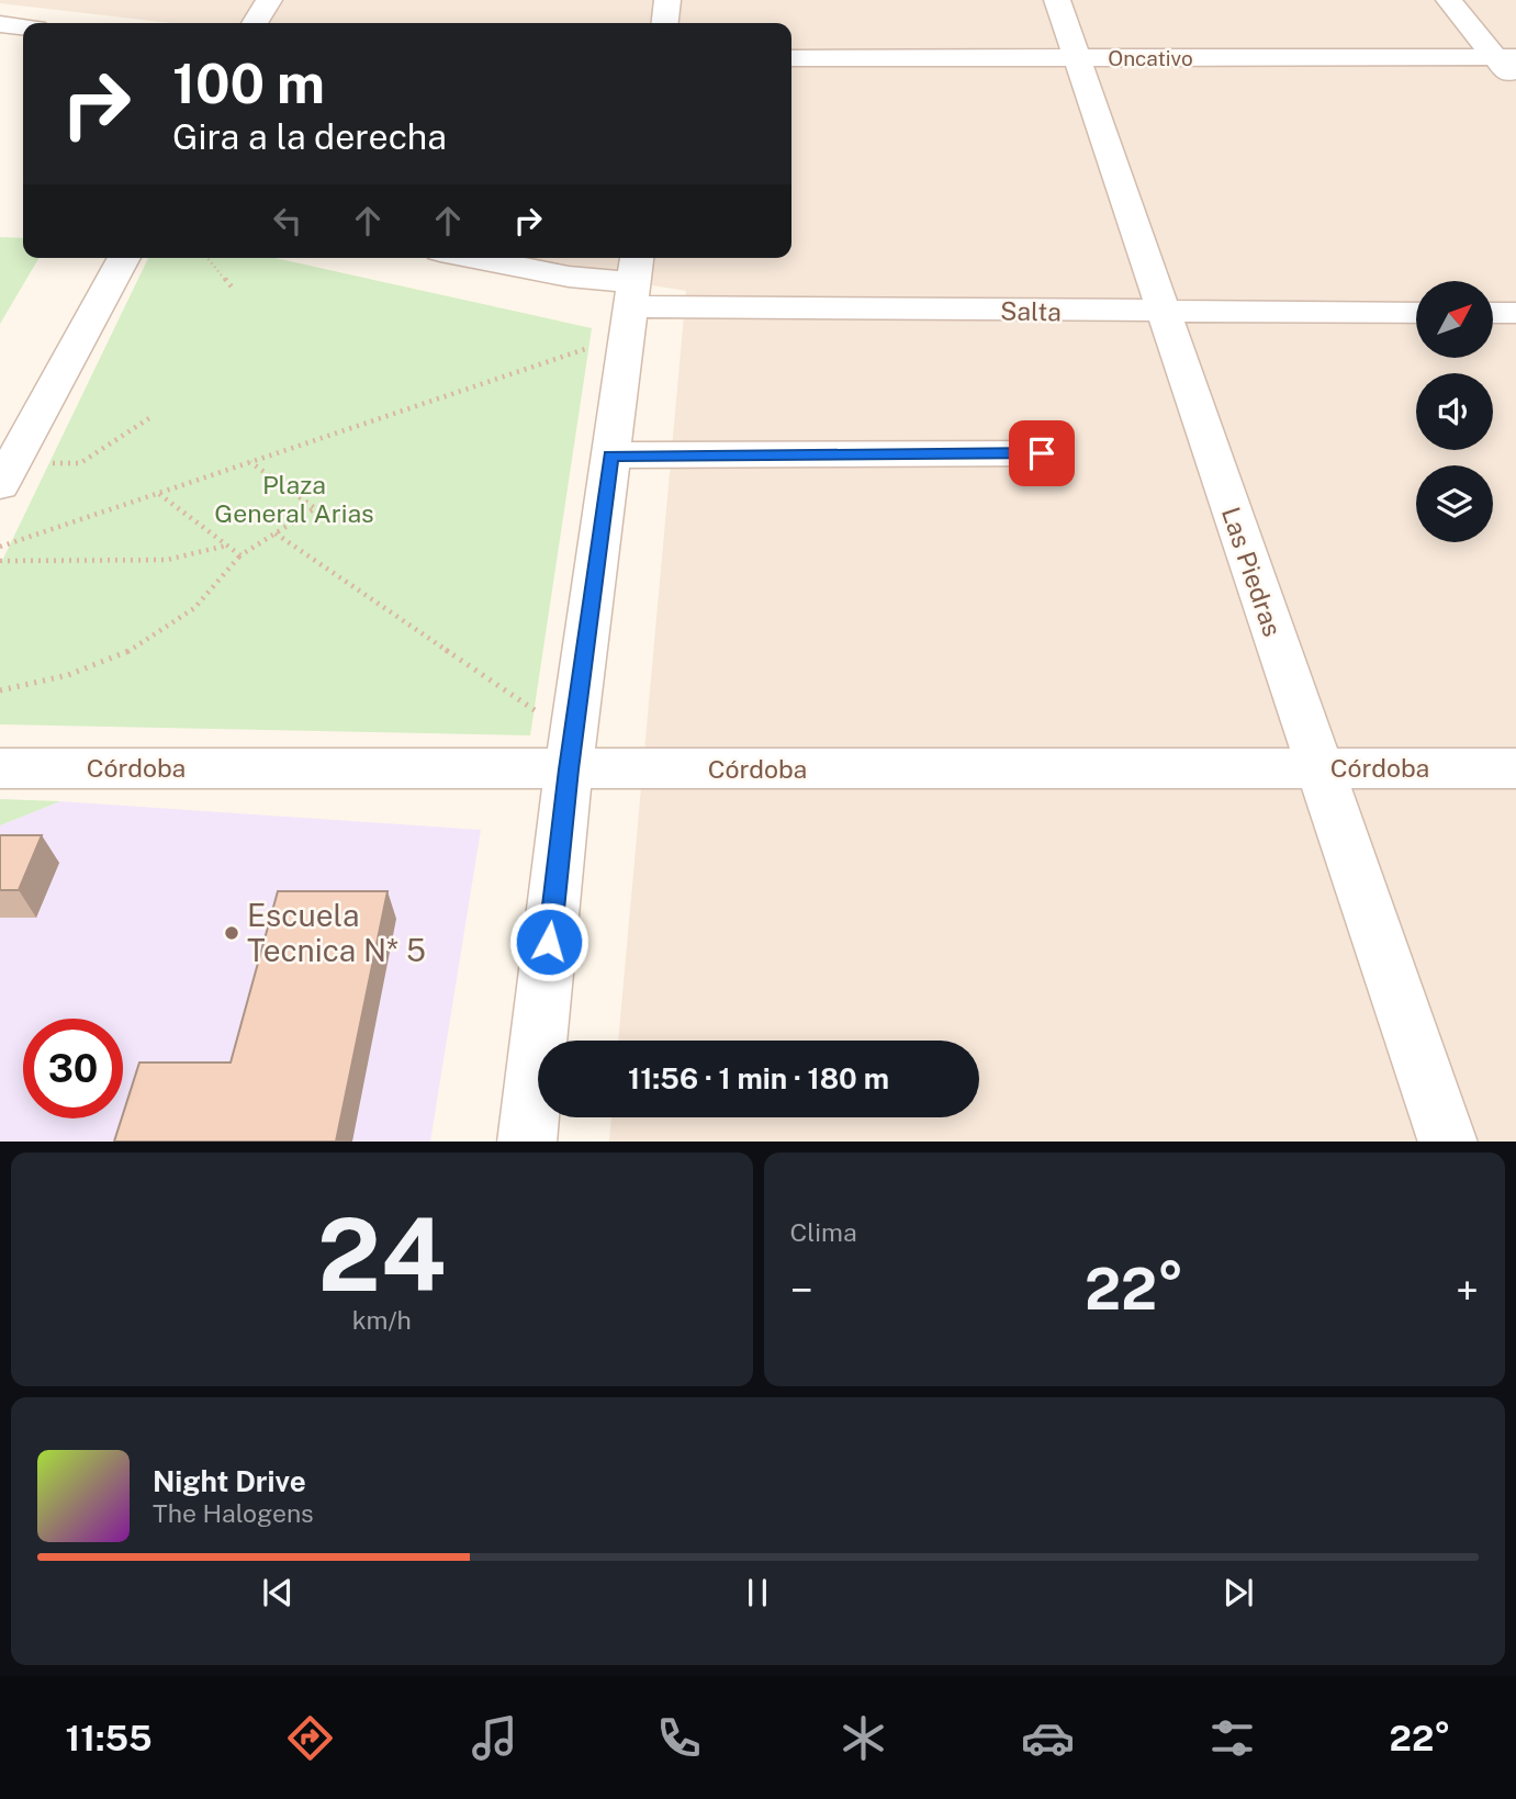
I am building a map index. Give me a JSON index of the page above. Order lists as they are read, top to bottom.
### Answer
{
  "streets": {
    "street": [
      "Oncativo",
      "Salta",
      "Las Piedras",
      "Córdoba"
    ]
  },
  "crossings": [
    ["Oncativo", "Las Piedras"],
    ["Salta", "Las Piedras"],
    ["Las Piedras", "Córdoba"]
  ],
  "parks": ["Plaza General Arias"],
  "places": ["Escuela Tecnica N* 5"],
  "north": "top right",
  "page": {
    "turn": ["100 m", "Gira a la derecha"],
    "limit": "30",
    "trip": "11:56 · 1 min · 180 m",
    "tile": [
      ["24", "km/h"],
      "Clima"
    ],
    "heat": ["−", "22°", "+"],
    "song": ["Night Drive", "The Halogens"],
    "tabs": ["11:55", "22°"]
  }
}
